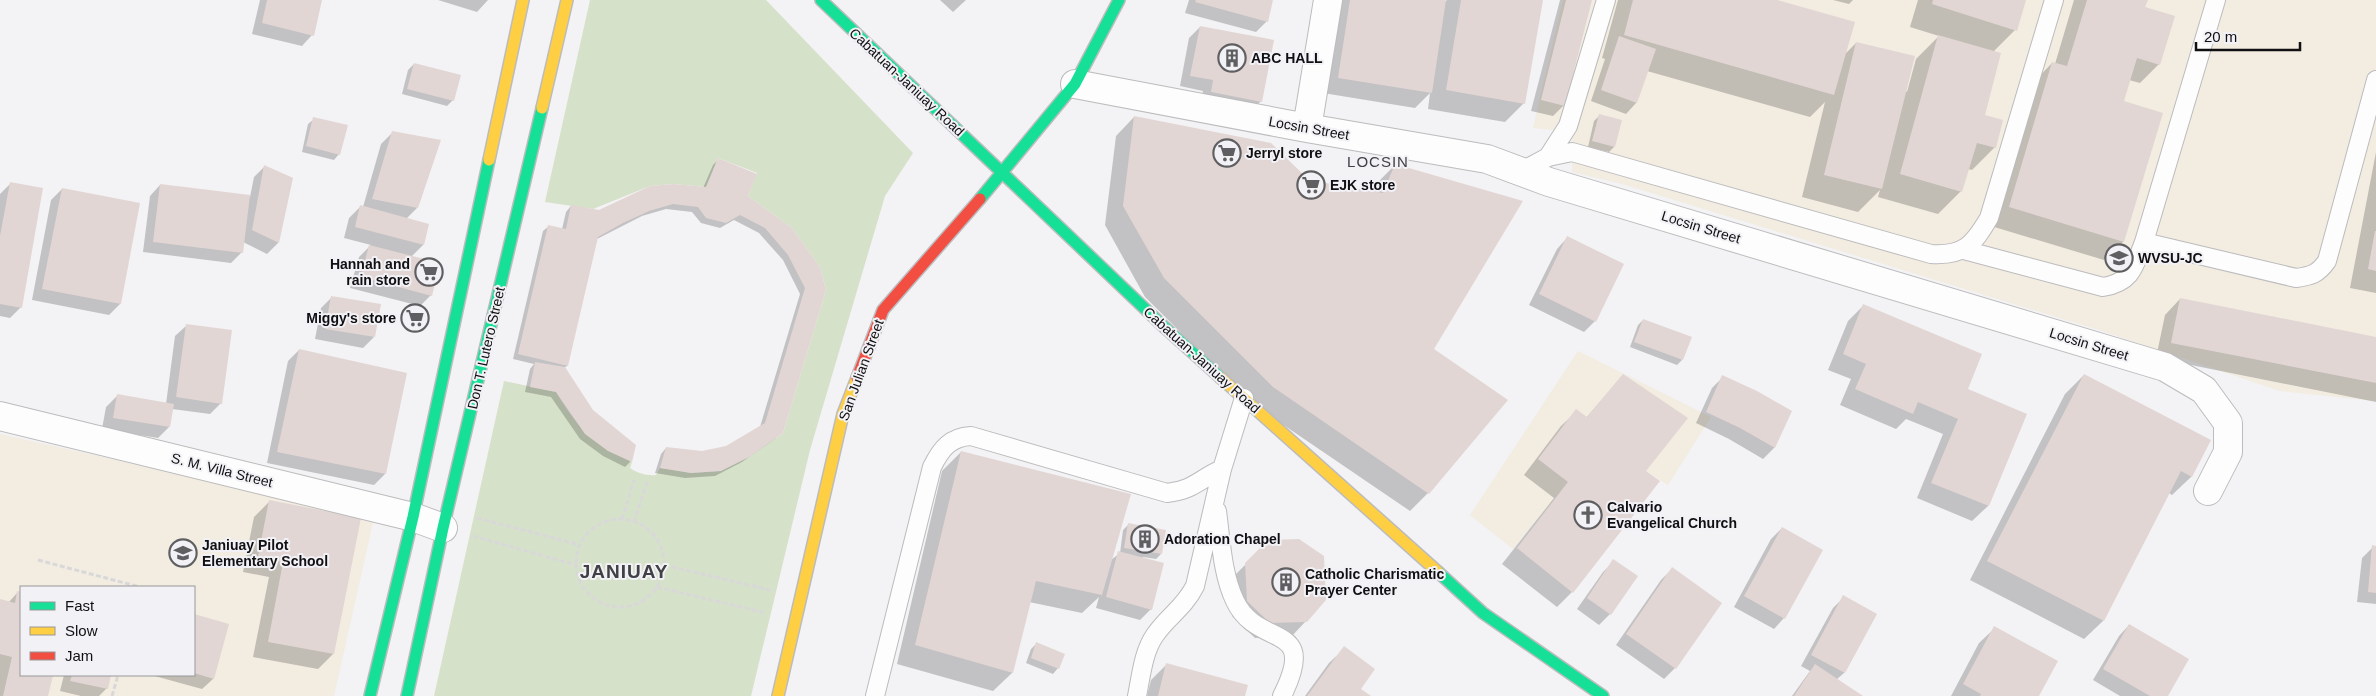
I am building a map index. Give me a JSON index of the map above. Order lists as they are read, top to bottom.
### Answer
{
  "streets": {
    "street": [
      "Cabatuan-Janiuay Road",
      "Locsin Street",
      "Don T. Lutero Street",
      "San Julian Street",
      "S. M. Villa Street"
    ]
  },
  "crossings": [
    ["Cabatuan-Janiuay Road", "San Julian Street"],
    ["Locsin Street", "San Julian Street"],
    ["Don T. Lutero Street", "S. M. Villa Street"]
  ],
  "districts": ["LOCSIN", "JANIUAY"],
  "places": {
    "building": ["ABC HALL", "Adoration Chapel", "Catholic Charismatic Prayer Center"],
    "supermarket": [
      "Jerryl store",
      "EJK store",
      "Hannah and rain store",
      "Miggy's store"
    ],
    "school or university": ["WVSU-JC", "Janiuay Pilot Elementary School"],
    "church": ["Calvario Evangelical Church"]
  },
  "legend": ["Fast", "Slow", "Jam"],
  "scale_bar": "20 m"
}
